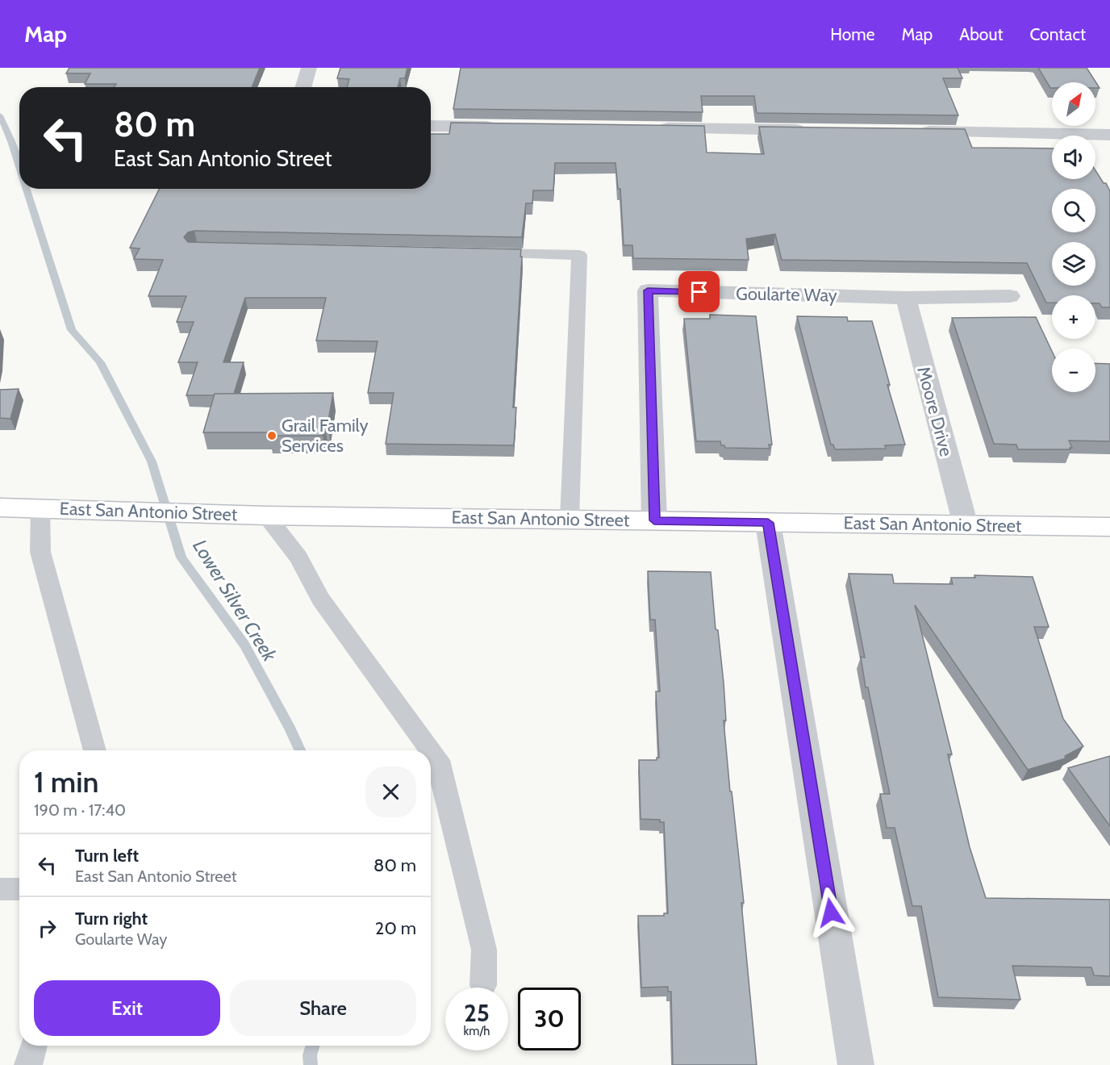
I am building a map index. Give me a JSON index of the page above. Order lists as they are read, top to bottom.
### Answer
{
  "streets": {
    "main road": ["East San Antonio Street"],
    "street": ["Goularte Way", "Moore Drive"]
  },
  "crossings": [
    ["Goularte Way", "Moore Drive"],
    ["Goularte Way", "East San Antonio Street"],
    ["Moore Drive", "East San Antonio Street"]
  ],
  "water": ["Lower Silver Creek"],
  "places": ["Grail Family Services"],
  "north": "top right",
  "page": {
    "header": "Map",
    "nav": [
      "Home",
      "Map",
      "About",
      "Contact"
    ],
    "map_buttons": ["+", "−"],
    "turn": ["80 m", "East San Antonio Street"],
    "heading": ["1 min", "190 m · 17:40"],
    "list": [
      {
        "name": "Turn left",
        "note": "East San Antonio Street",
        "value": "80 m"
      },
      {
        "name": "Turn right",
        "note": "Goularte Way",
        "value": "20 m"
      }
    ],
    "buttons": ["Exit", "Share"],
    "speed": "25 km/h",
    "limit": "30"
  }
}
